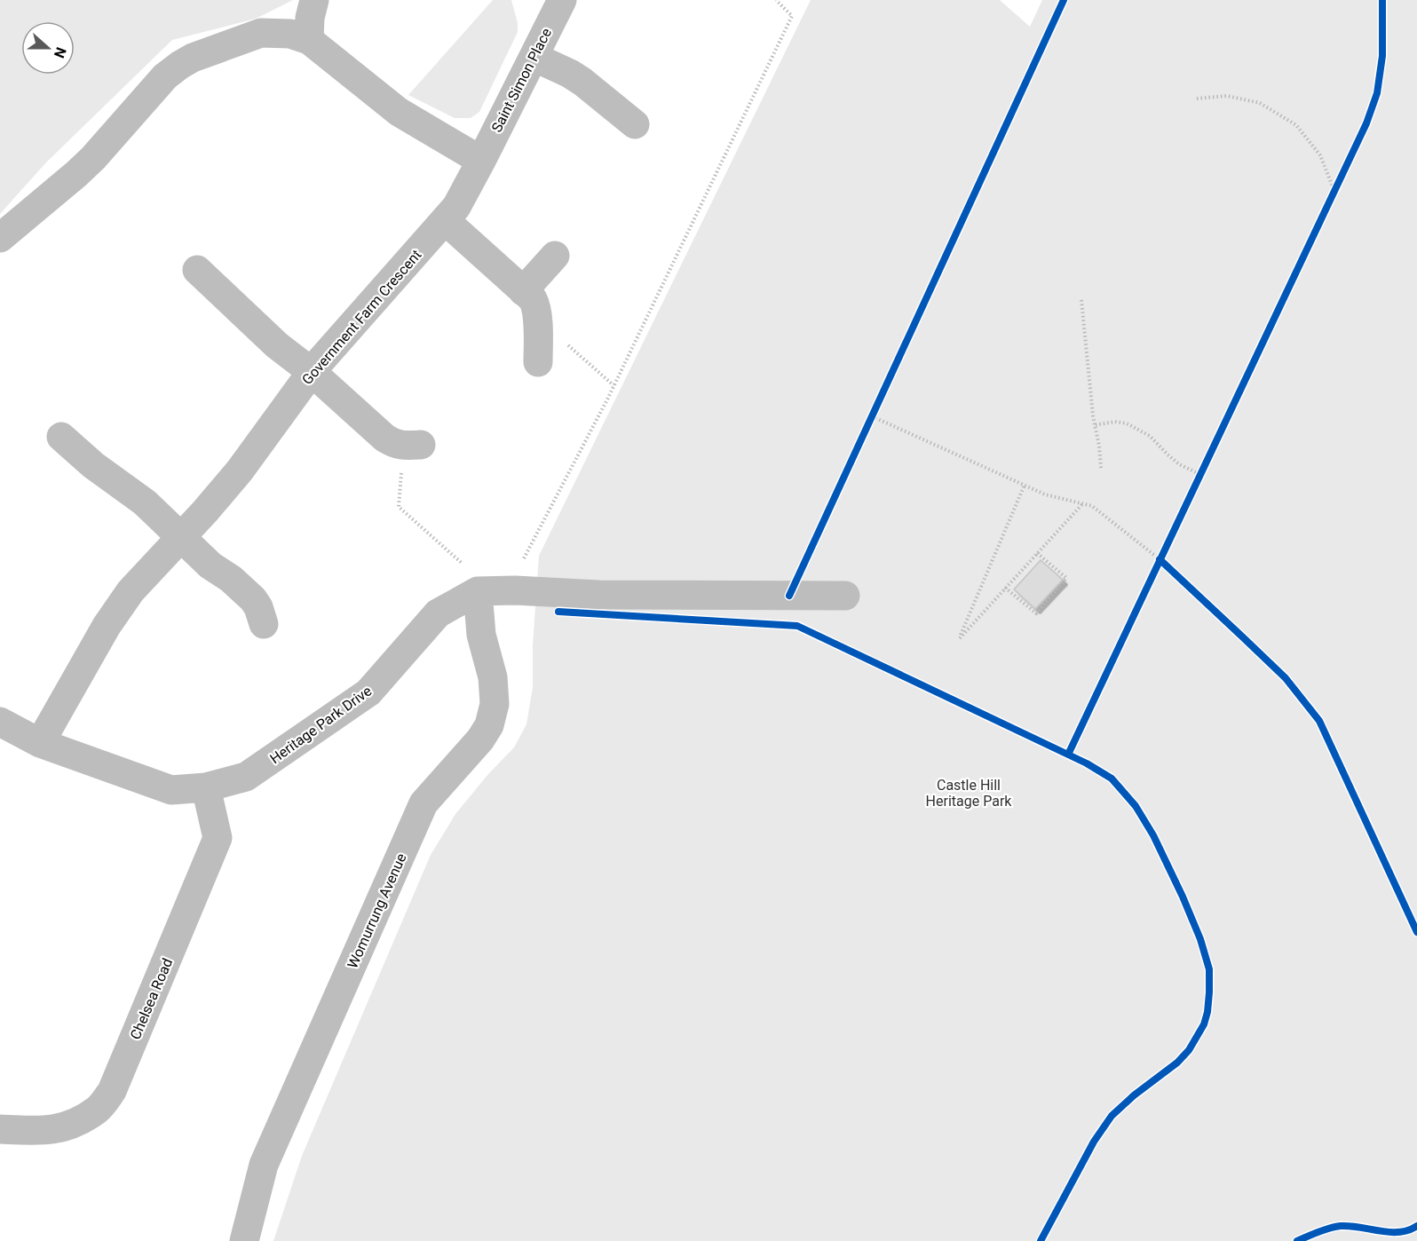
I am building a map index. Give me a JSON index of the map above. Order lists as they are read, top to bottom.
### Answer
{
  "streets": {
    "street": [
      "Saint Simon Place",
      "Government Farm Crescent",
      "Heritage Park Drive",
      "Womurrung Avenue",
      "Chelsea Road"
    ]
  },
  "crossings": [
    ["Saint Simon Place", "Government Farm Crescent"],
    ["Government Farm Crescent", "Heritage Park Drive"],
    ["Heritage Park Drive", "Womurrung Avenue"],
    ["Heritage Park Drive", "Chelsea Road"]
  ],
  "parks": ["Castle Hill Heritage Park"],
  "north": "right"
}
